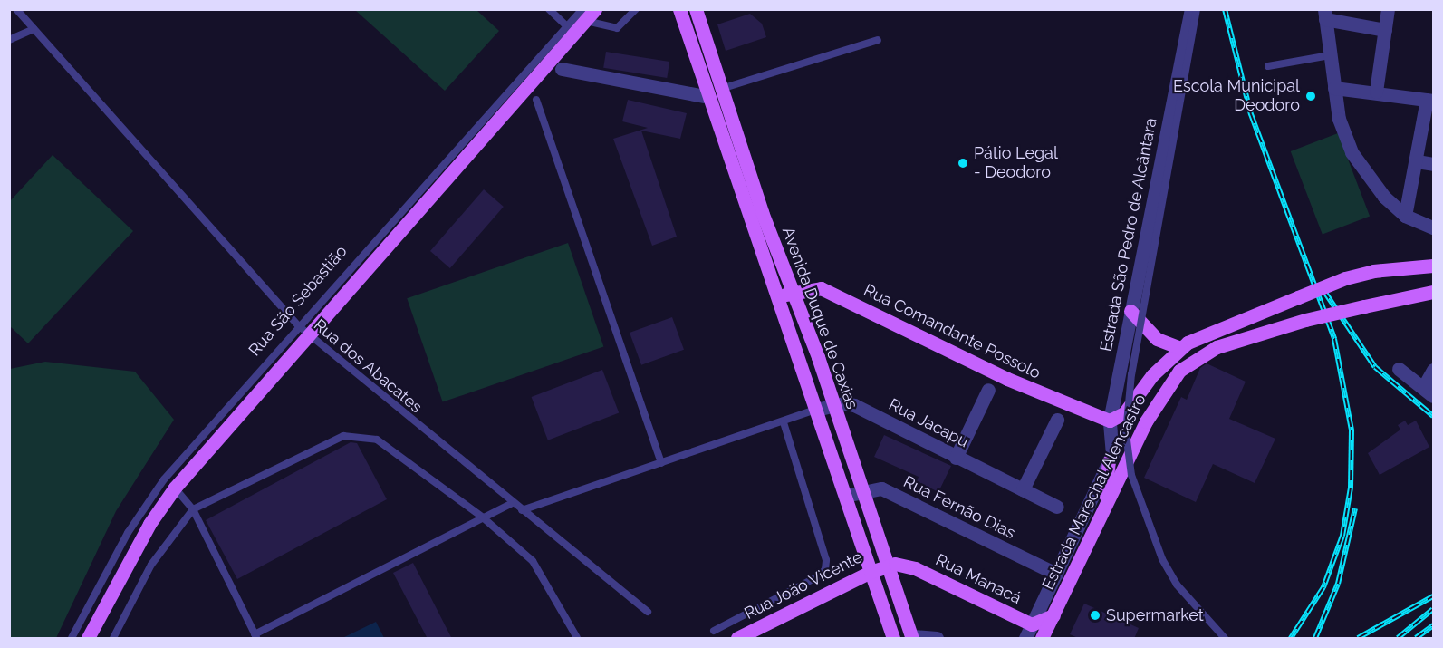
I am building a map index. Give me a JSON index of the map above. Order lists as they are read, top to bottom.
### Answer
{
  "streets": {
    "main road": [
      "Rua São Sebastião",
      "Avenida Duque de Caxias",
      "Rua Comandante Possolo",
      "Estrada Marechal Alencastro",
      "Rua Manacá",
      "Rua João Vicente"
    ],
    "street": ["Estrada São Pedro de Alcântara", "Rua Jacapu", "Rua Fernão Dias"],
    "lane": ["Rua dos Abacates"]
  },
  "crossings": [
    ["Estrada São Pedro de Alcântara", "Rua Comandante Possolo"],
    ["Estrada São Pedro de Alcântara", "Estrada Marechal Alencastro"],
    ["Rua São Sebastião", "Rua dos Abacates"],
    ["Avenida Duque de Caxias", "Rua Comandante Possolo"],
    ["Avenida Duque de Caxias", "Rua Jacapu"],
    ["Avenida Duque de Caxias", "Rua Fernão Dias"],
    ["Avenida Duque de Caxias", "Rua Manacá"],
    ["Avenida Duque de Caxias", "Rua João Vicente"],
    ["Rua Comandante Possolo", "Estrada Marechal Alencastro"],
    ["Estrada Marechal Alencastro", "Rua Fernão Dias"],
    ["Estrada Marechal Alencastro", "Rua Manacá"],
    ["Rua Manacá", "Rua João Vicente"]
  ],
  "places": ["Escola Municipal Deodoro", "Pátio Legal - Deodoro", "Supermarket"]
}
